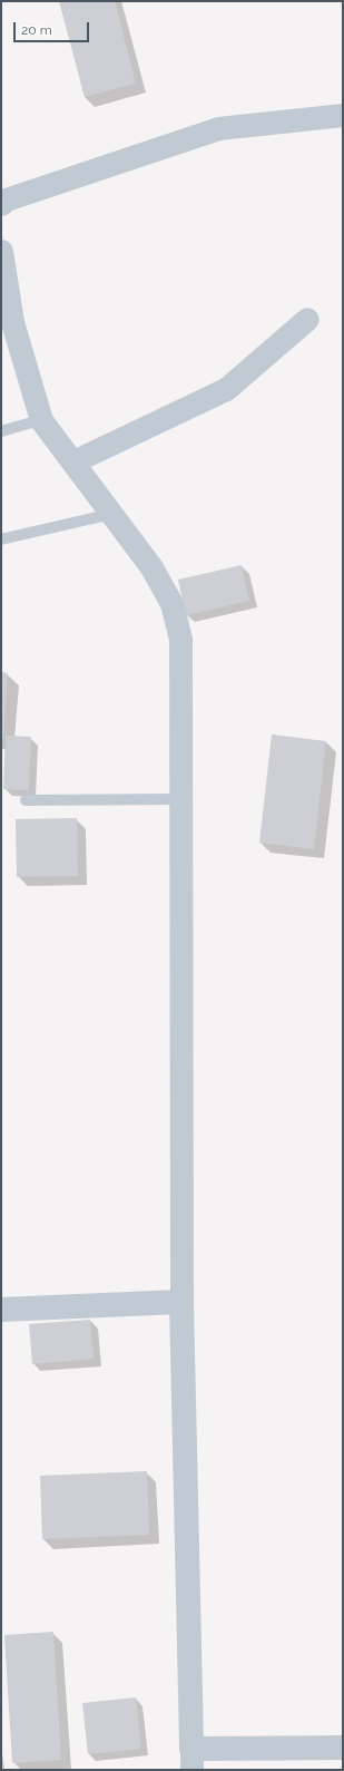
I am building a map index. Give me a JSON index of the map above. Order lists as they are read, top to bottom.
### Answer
{
  "scale_bar": "20 m"
}
